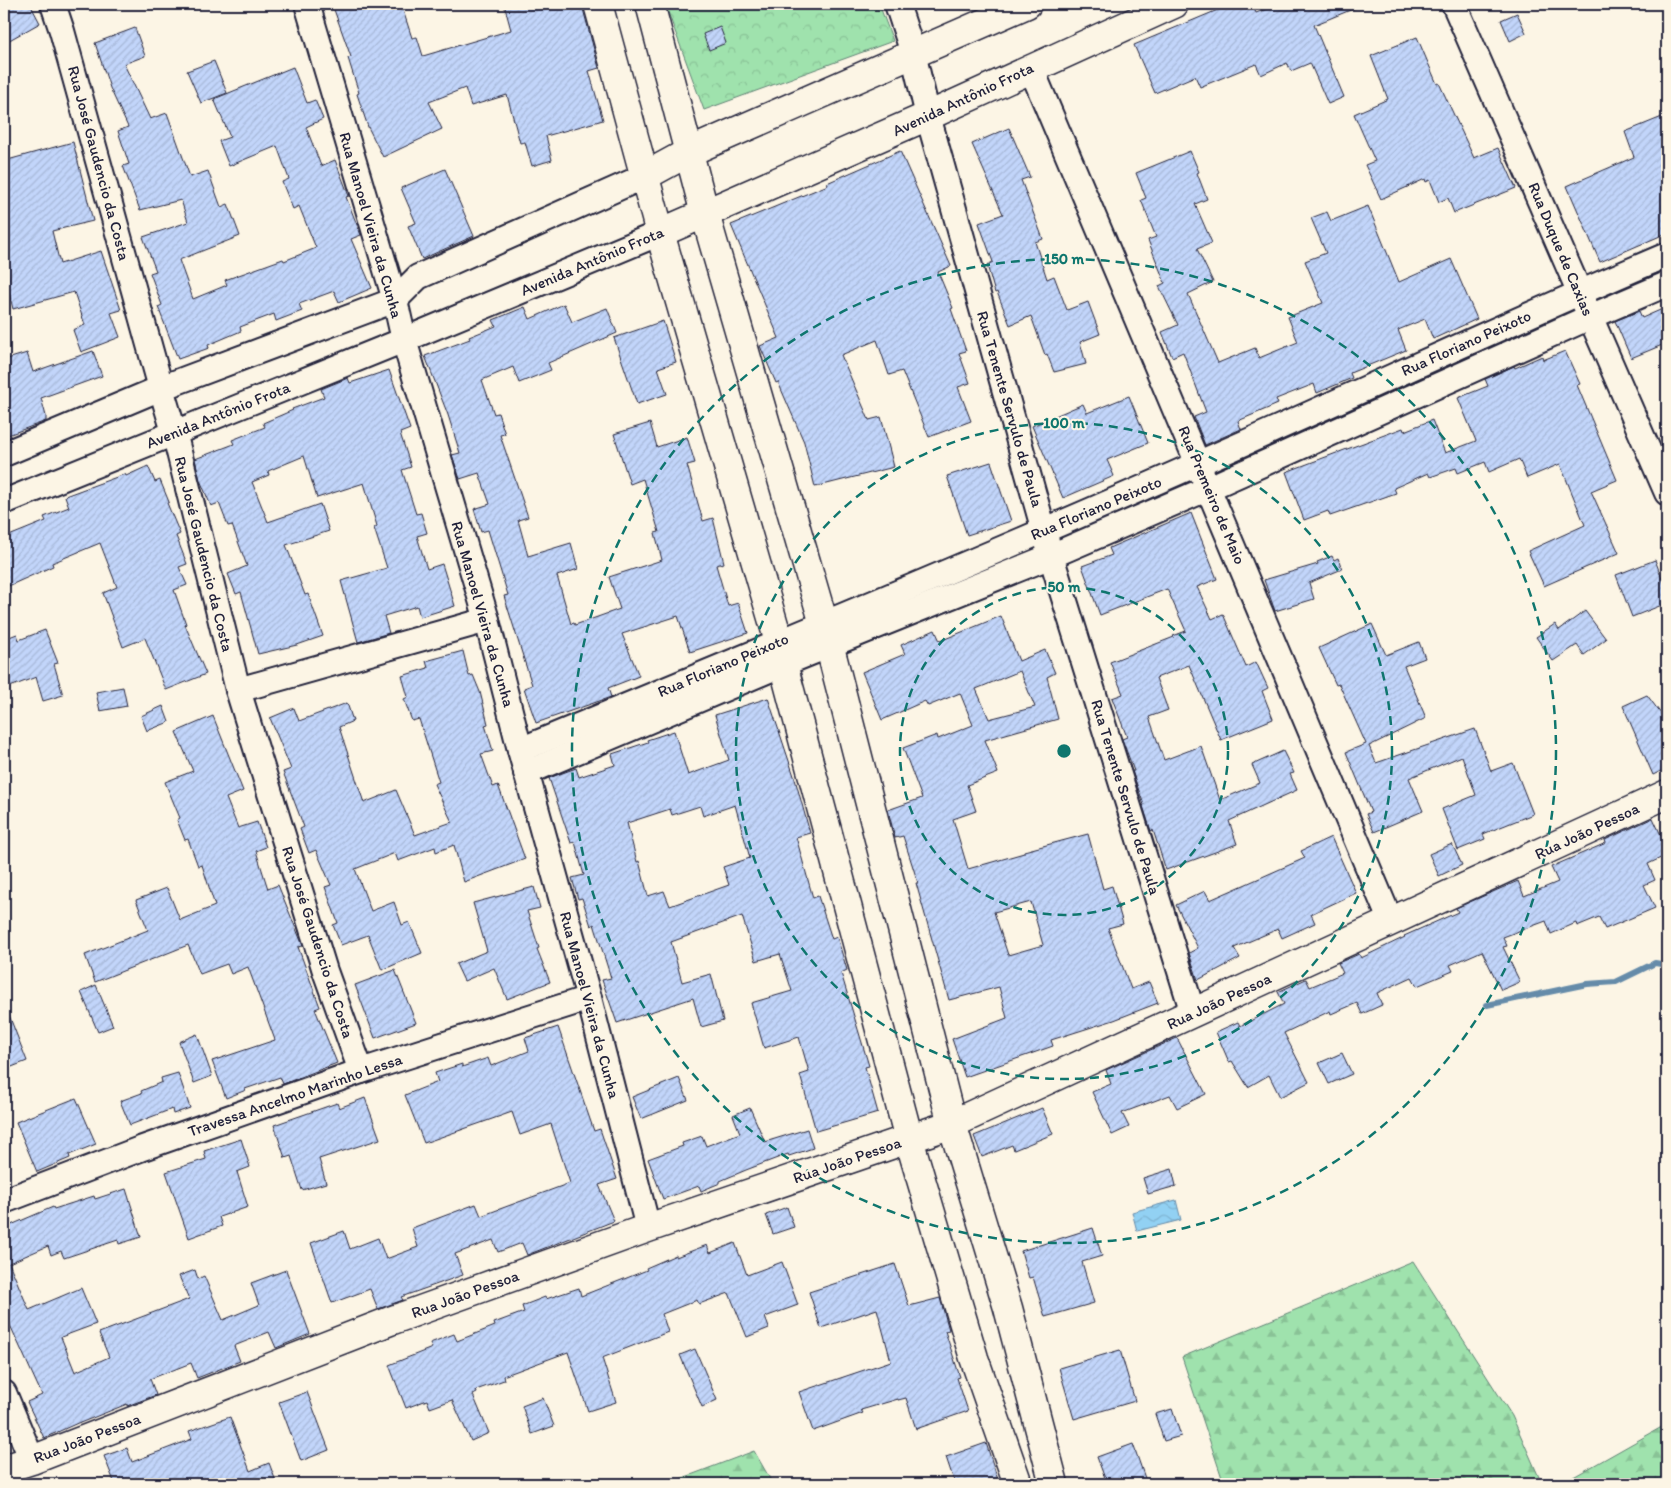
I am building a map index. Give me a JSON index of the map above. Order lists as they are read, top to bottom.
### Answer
{
  "streets": {
    "street": [
      "Avenida Antônio Frota",
      "Rua José Gaudencio da Costa",
      "Rua Manoel Vieira da Cunha",
      "Rua Duque de Caxias",
      "Rua Floriano Peixoto",
      "Rua Tenente Servulo de Paula",
      "Rua Premeiro de Maio",
      "Rua João Pessoa",
      "Travessa Ancelmo Marinho Lessa"
    ]
  },
  "crossings": [
    ["Avenida Antônio Frota", "Rua José Gaudencio da Costa"],
    ["Avenida Antônio Frota", "Rua Manoel Vieira da Cunha"],
    ["Avenida Antônio Frota", "Rua Tenente Servulo de Paula"],
    ["Avenida Antônio Frota", "Rua Premeiro de Maio"],
    ["Rua José Gaudencio da Costa", "Travessa Ancelmo Marinho Lessa"],
    ["Rua Manoel Vieira da Cunha", "Rua Floriano Peixoto"],
    ["Rua Manoel Vieira da Cunha", "Rua João Pessoa"],
    ["Rua Manoel Vieira da Cunha", "Travessa Ancelmo Marinho Lessa"],
    ["Rua Duque de Caxias", "Rua Floriano Peixoto"],
    ["Rua Floriano Peixoto", "Rua Tenente Servulo de Paula"],
    ["Rua Floriano Peixoto", "Rua Premeiro de Maio"],
    ["Rua Tenente Servulo de Paula", "Rua João Pessoa"],
    ["Rua Premeiro de Maio", "Rua João Pessoa"]
  ],
  "rings": ["150 m", "100 m", "50 m"]
}
